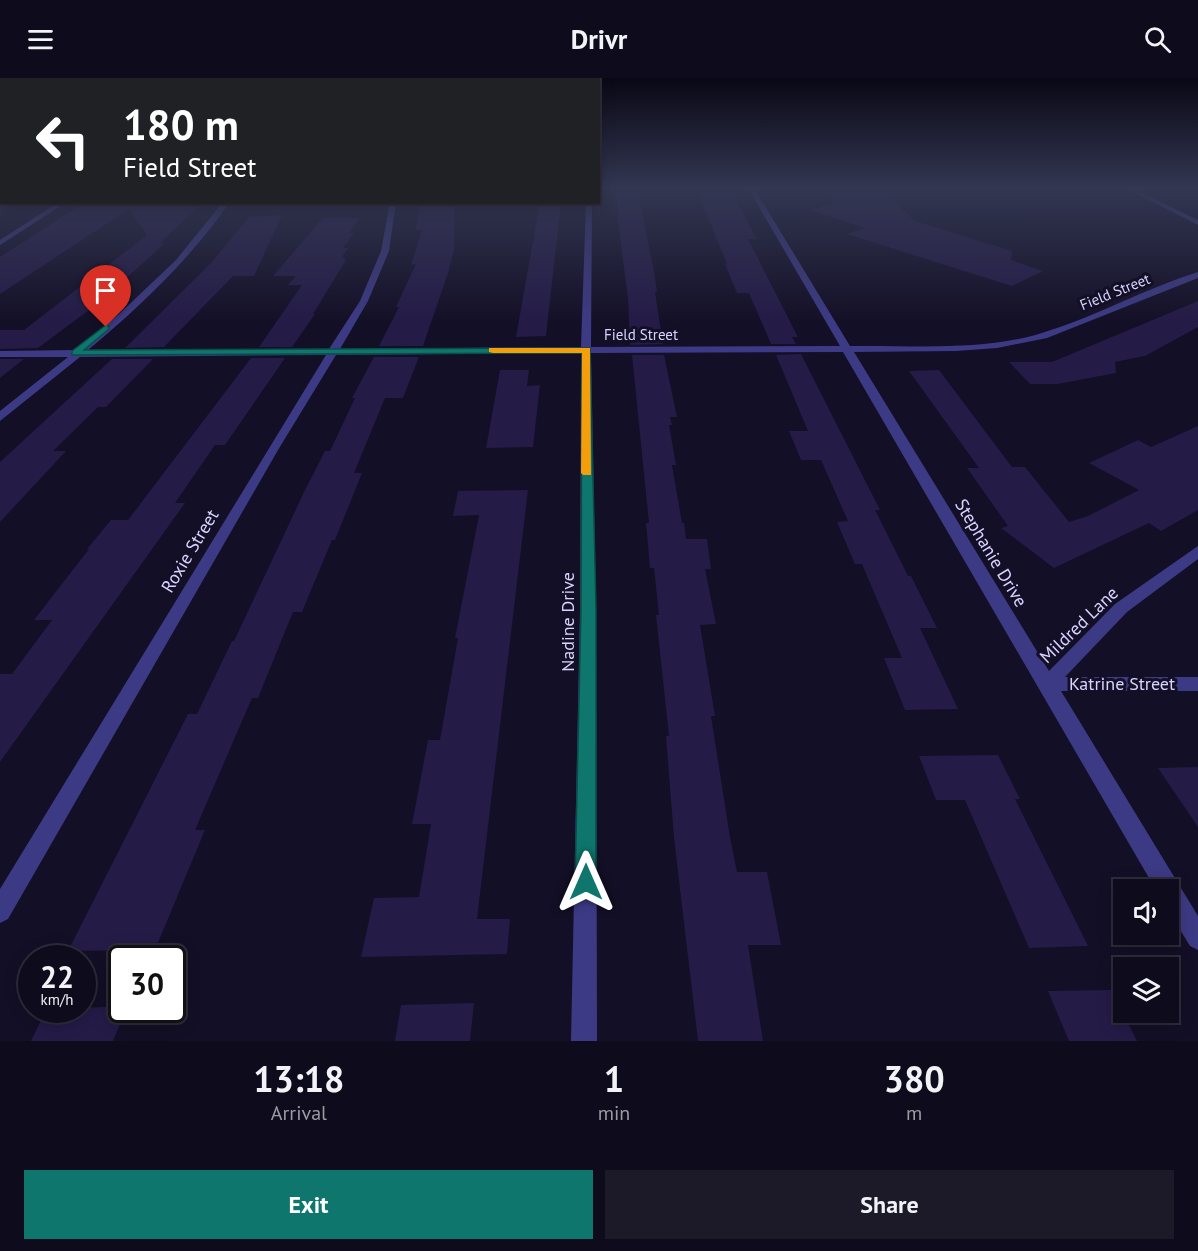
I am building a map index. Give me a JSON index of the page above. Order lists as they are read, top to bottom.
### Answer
{
  "streets": {
    "street": [
      "Field Street",
      "Roxie Street",
      "Stephanie Drive",
      "Nadine Drive",
      "Mildred Lane",
      "Katrine Street"
    ]
  },
  "crossings": [
    ["Field Street", "Roxie Street"],
    ["Field Street", "Stephanie Drive"],
    ["Field Street", "Nadine Drive"],
    ["Stephanie Drive", "Mildred Lane"],
    ["Stephanie Drive", "Katrine Street"],
    ["Mildred Lane", "Katrine Street"]
  ],
  "page": {
    "header": "Drivr",
    "turn": ["180 m", "Field Street"],
    "speed": "22 km/h",
    "limit": "30",
    "eta": [
      "13:18",
      "Arrival",
      "1",
      "min",
      "380",
      "m"
    ],
    "buttons": ["Exit", "Share"]
  }
}
